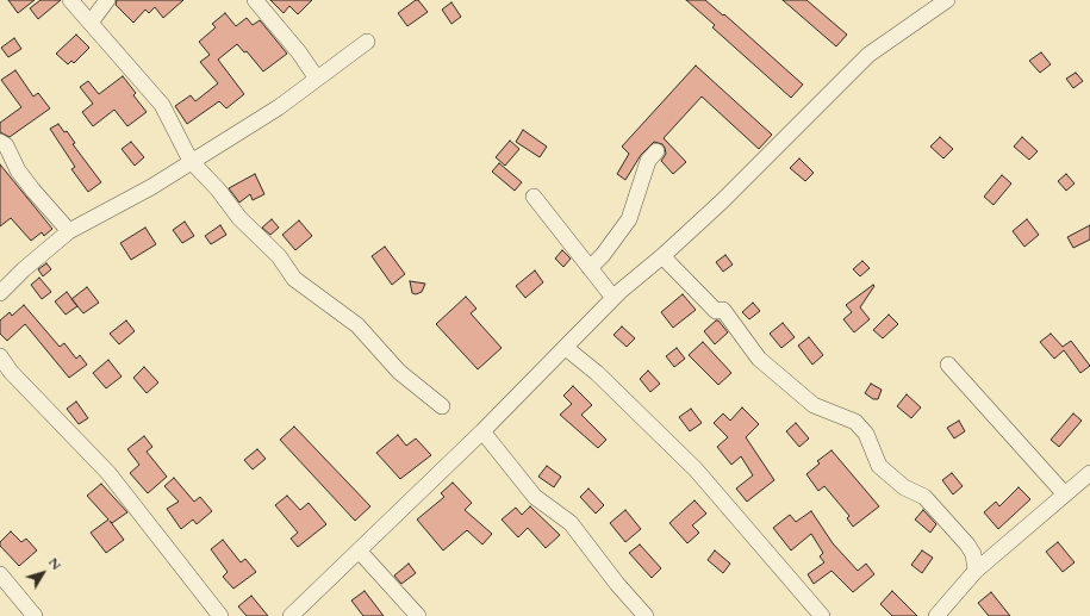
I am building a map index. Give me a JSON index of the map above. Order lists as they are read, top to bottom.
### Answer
{
  "north": "top right"
}
